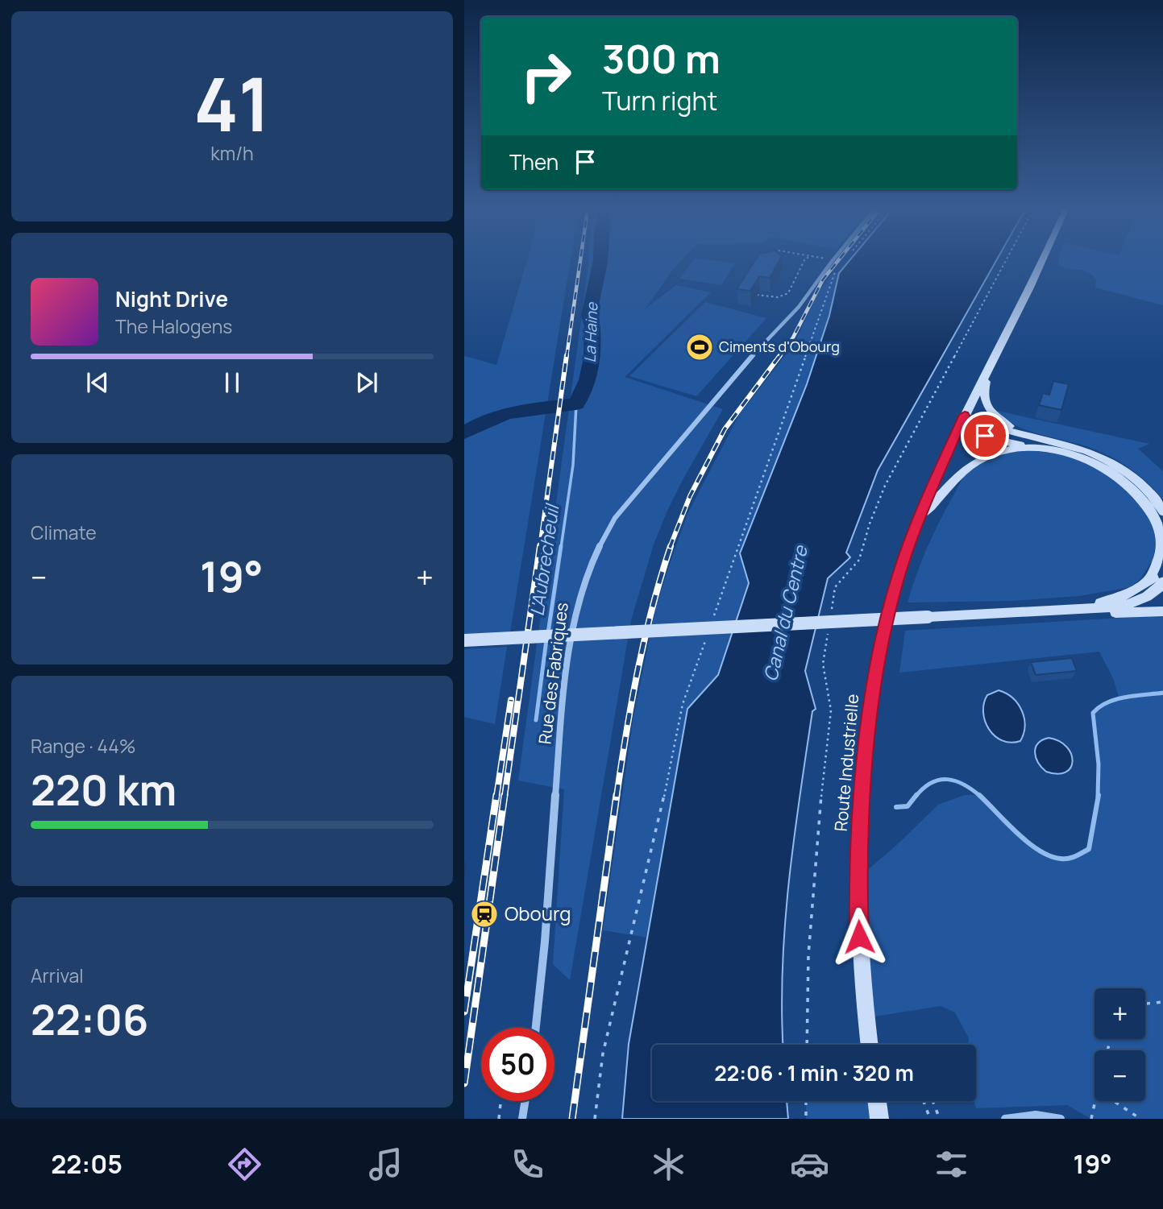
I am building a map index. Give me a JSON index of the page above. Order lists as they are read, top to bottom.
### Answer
{
  "streets": {
    "main road": ["Route Industrielle"],
    "street": ["Rue des Fabriques"]
  },
  "water": ["La Haine", "L'Aubrecheuil", "Canal du Centre"],
  "places": {
    "sports": ["Ciments d'Obourg"],
    "station": ["Obourg"]
  },
  "page": {
    "tile": [
      ["41", "km/h"],
      "Climate",
      ["Range · 44%", "220 km"],
      ["Arrival", "22:06"]
    ],
    "turn": ["300 m", "Turn right"],
    "then": "Then",
    "song": ["Night Drive", "The Halogens"],
    "heat": ["−", "19°", "+"],
    "map_buttons": ["+", "−"],
    "limit": "50",
    "trip": "22:06 · 1 min · 320 m",
    "tabs": ["22:05", "19°"]
  }
}
